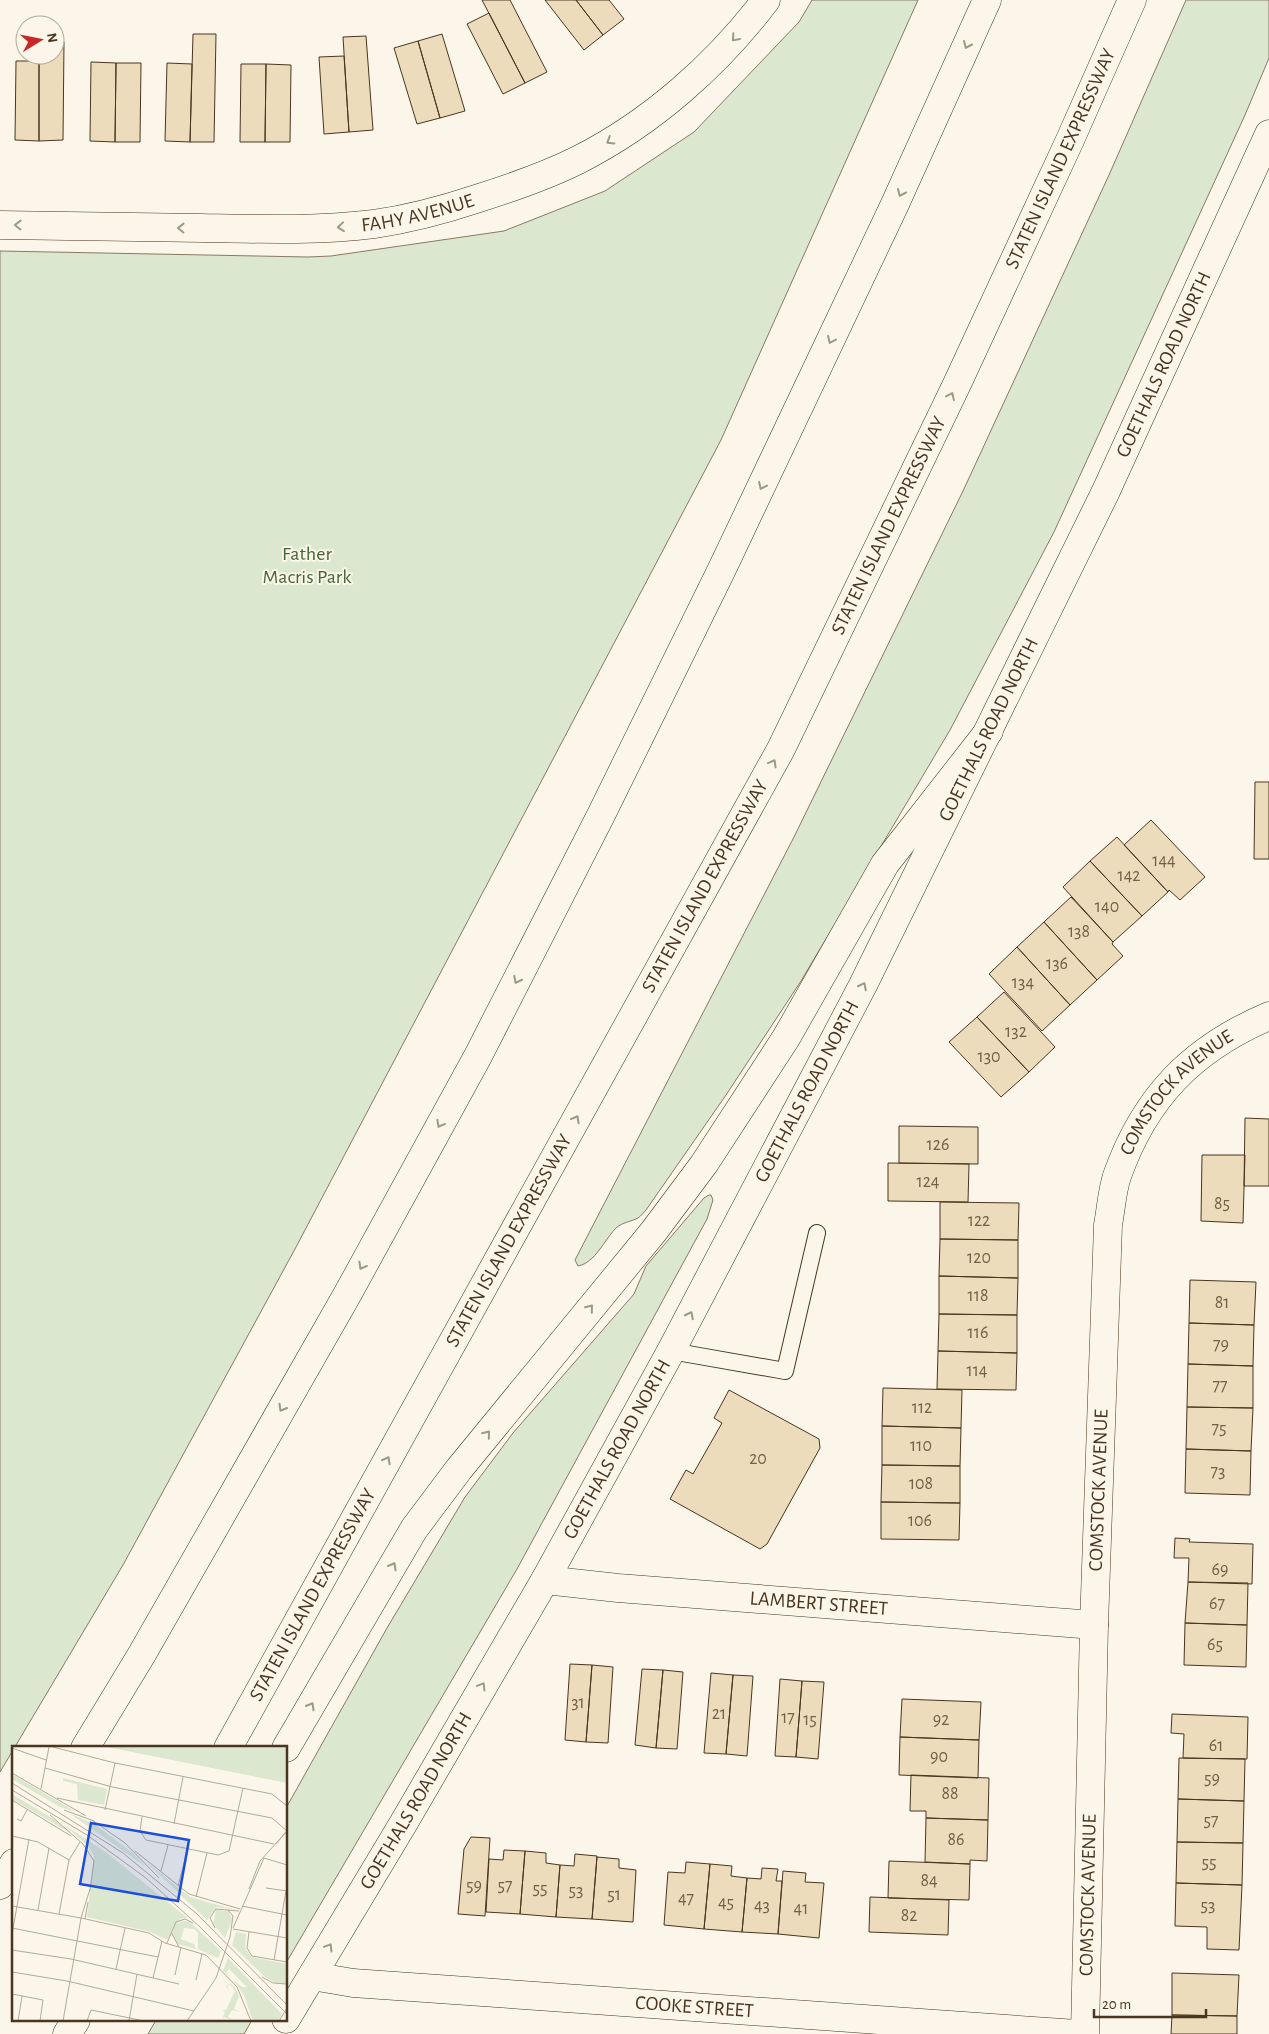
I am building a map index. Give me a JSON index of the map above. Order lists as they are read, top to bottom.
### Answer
{
  "streets": {
    "main road": [
      "STATEN ISLAND EXPRESSWAY",
      "FAHY AVENUE",
      "GOETHALS ROAD NORTH",
      "COMSTOCK AVENUE",
      "LAMBERT STREET",
      "COOKE STREET"
    ]
  },
  "crossings": [
    ["GOETHALS ROAD NORTH", "LAMBERT STREET"],
    ["GOETHALS ROAD NORTH", "COOKE STREET"],
    ["COMSTOCK AVENUE", "LAMBERT STREET"]
  ],
  "one_way": ["FAHY AVENUE"],
  "parks": ["Father Macris Park"],
  "house_numbers": [
    "144",
    "142",
    "140",
    "138",
    "136",
    "134",
    "132",
    "130",
    "126",
    "124",
    "85",
    "122",
    "120",
    "118",
    "81",
    "116",
    "79",
    "114",
    "77",
    "112",
    "75",
    "110",
    "20",
    "73",
    "108",
    "106",
    "69",
    "67",
    "65",
    "31",
    "21",
    "17",
    "15",
    "92",
    "61",
    "90",
    "59",
    "88",
    "57",
    "86",
    "55",
    "84",
    "59",
    "57",
    "55",
    "53",
    "51",
    "47",
    "45",
    "43",
    "53",
    "41",
    "82"
  ],
  "scale_bar": "20 m",
  "north": "right"
}
